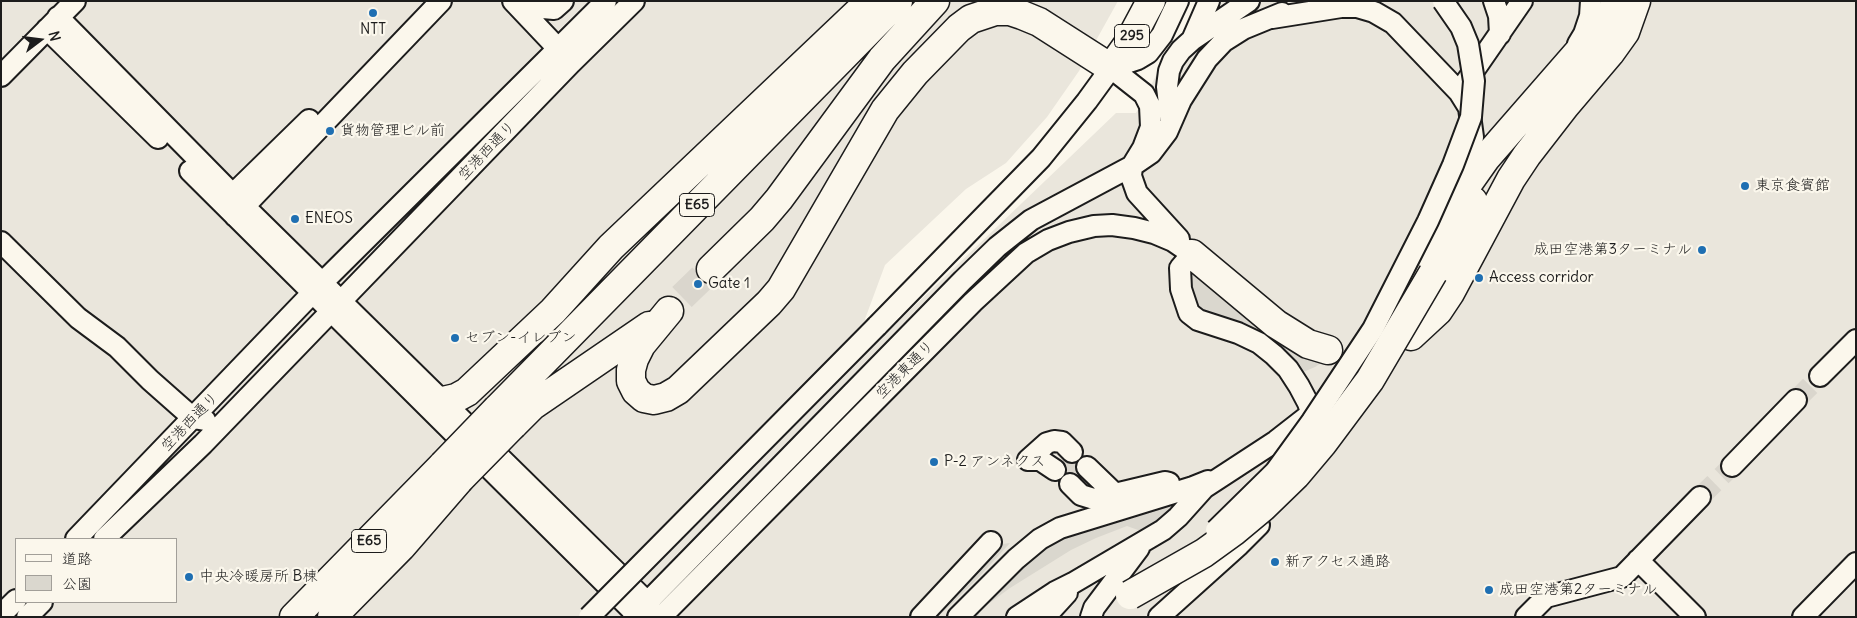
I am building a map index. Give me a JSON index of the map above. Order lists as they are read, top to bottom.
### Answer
{
  "streets": {
    "highway": ["295", "E65"],
    "street": ["空港西通り", "空港東通り"]
  },
  "crossings": [
    ["295", "E65"]
  ],
  "places": [
    "NTT",
    "貨物管理ビル前",
    "東京食賓館",
    "ENEOS",
    "成田空港第3ターミナル",
    "Access corridor",
    "Gate 1",
    "セブン-イレブン",
    "P-2 アンネクス",
    "新アクセス通路",
    "中央冷暖房所 B棟",
    "成田空港第2ターミナル"
  ],
  "legend": ["道路", "公園"],
  "north": "right"
}
